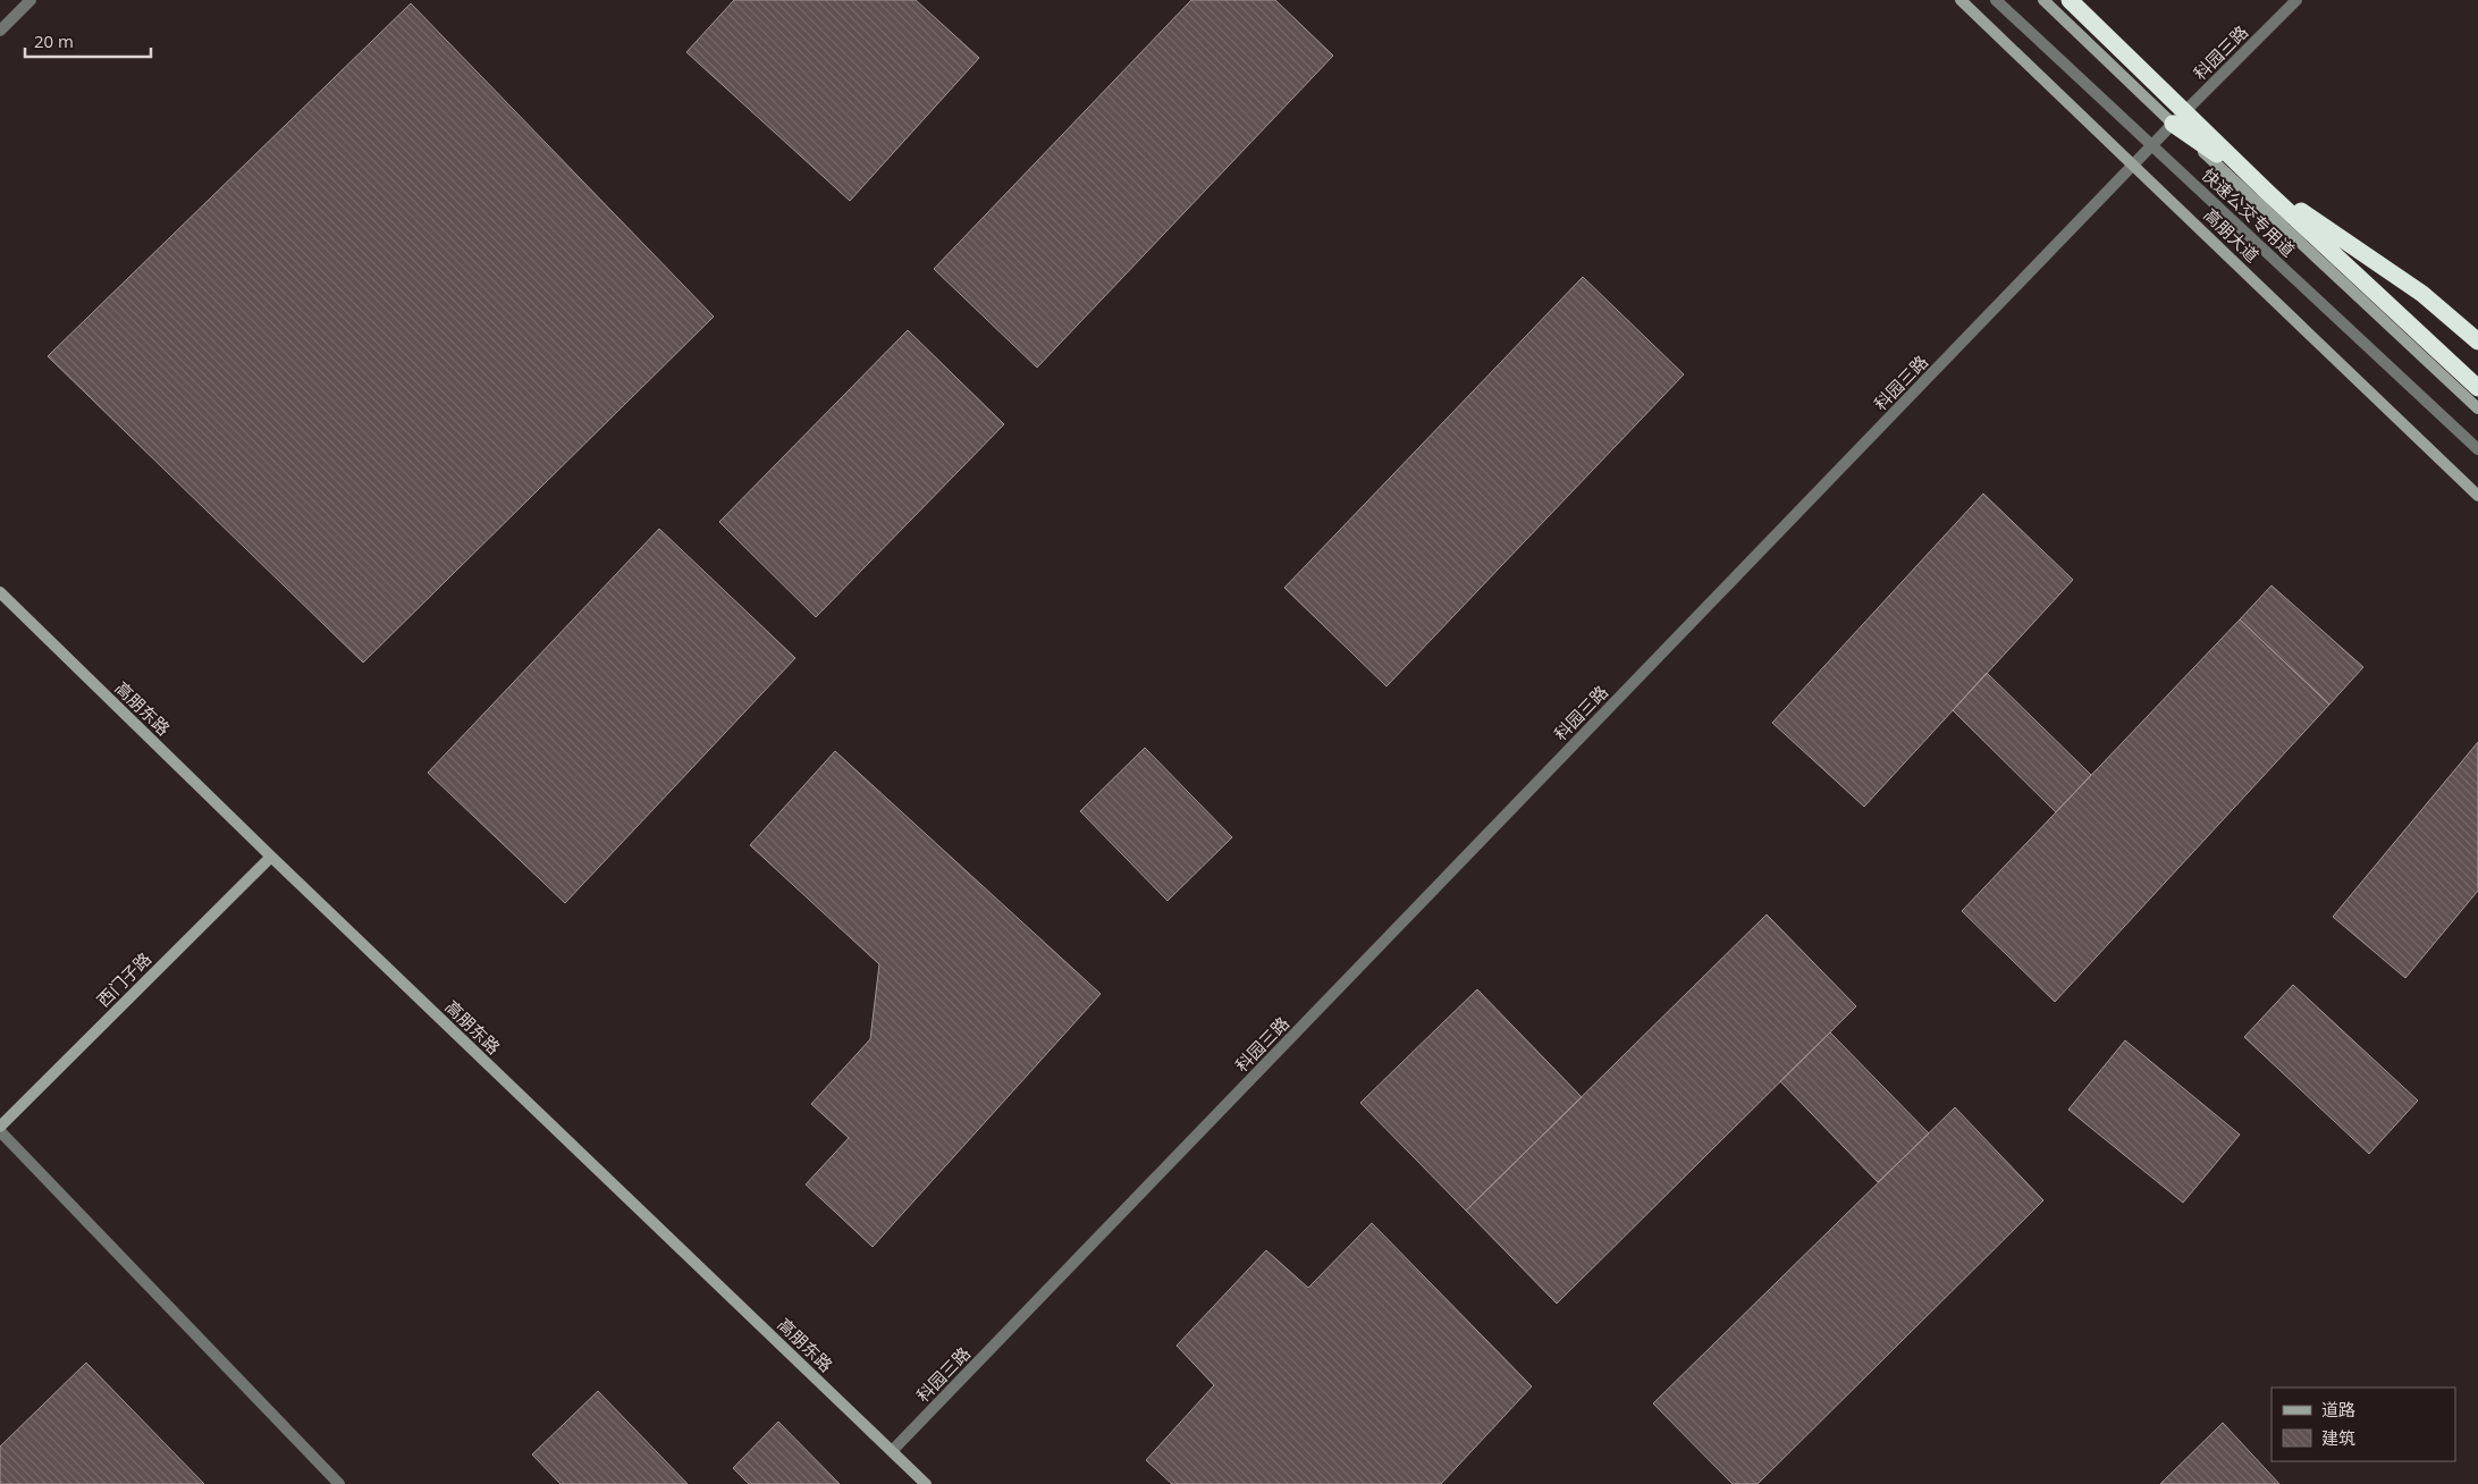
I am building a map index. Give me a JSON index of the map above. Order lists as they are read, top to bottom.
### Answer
{
  "streets": {
    "street": [
      "科园三路",
      "快速公交专用道",
      "高朋大道",
      "高朋东路",
      "西门子路"
    ]
  },
  "crossings": [
    ["科园三路", "高朋大道"],
    ["科园三路", "高朋东路"],
    ["高朋东路", "西门子路"]
  ],
  "legend": ["道路", "建筑"],
  "scale_bar": "20 m"
}
